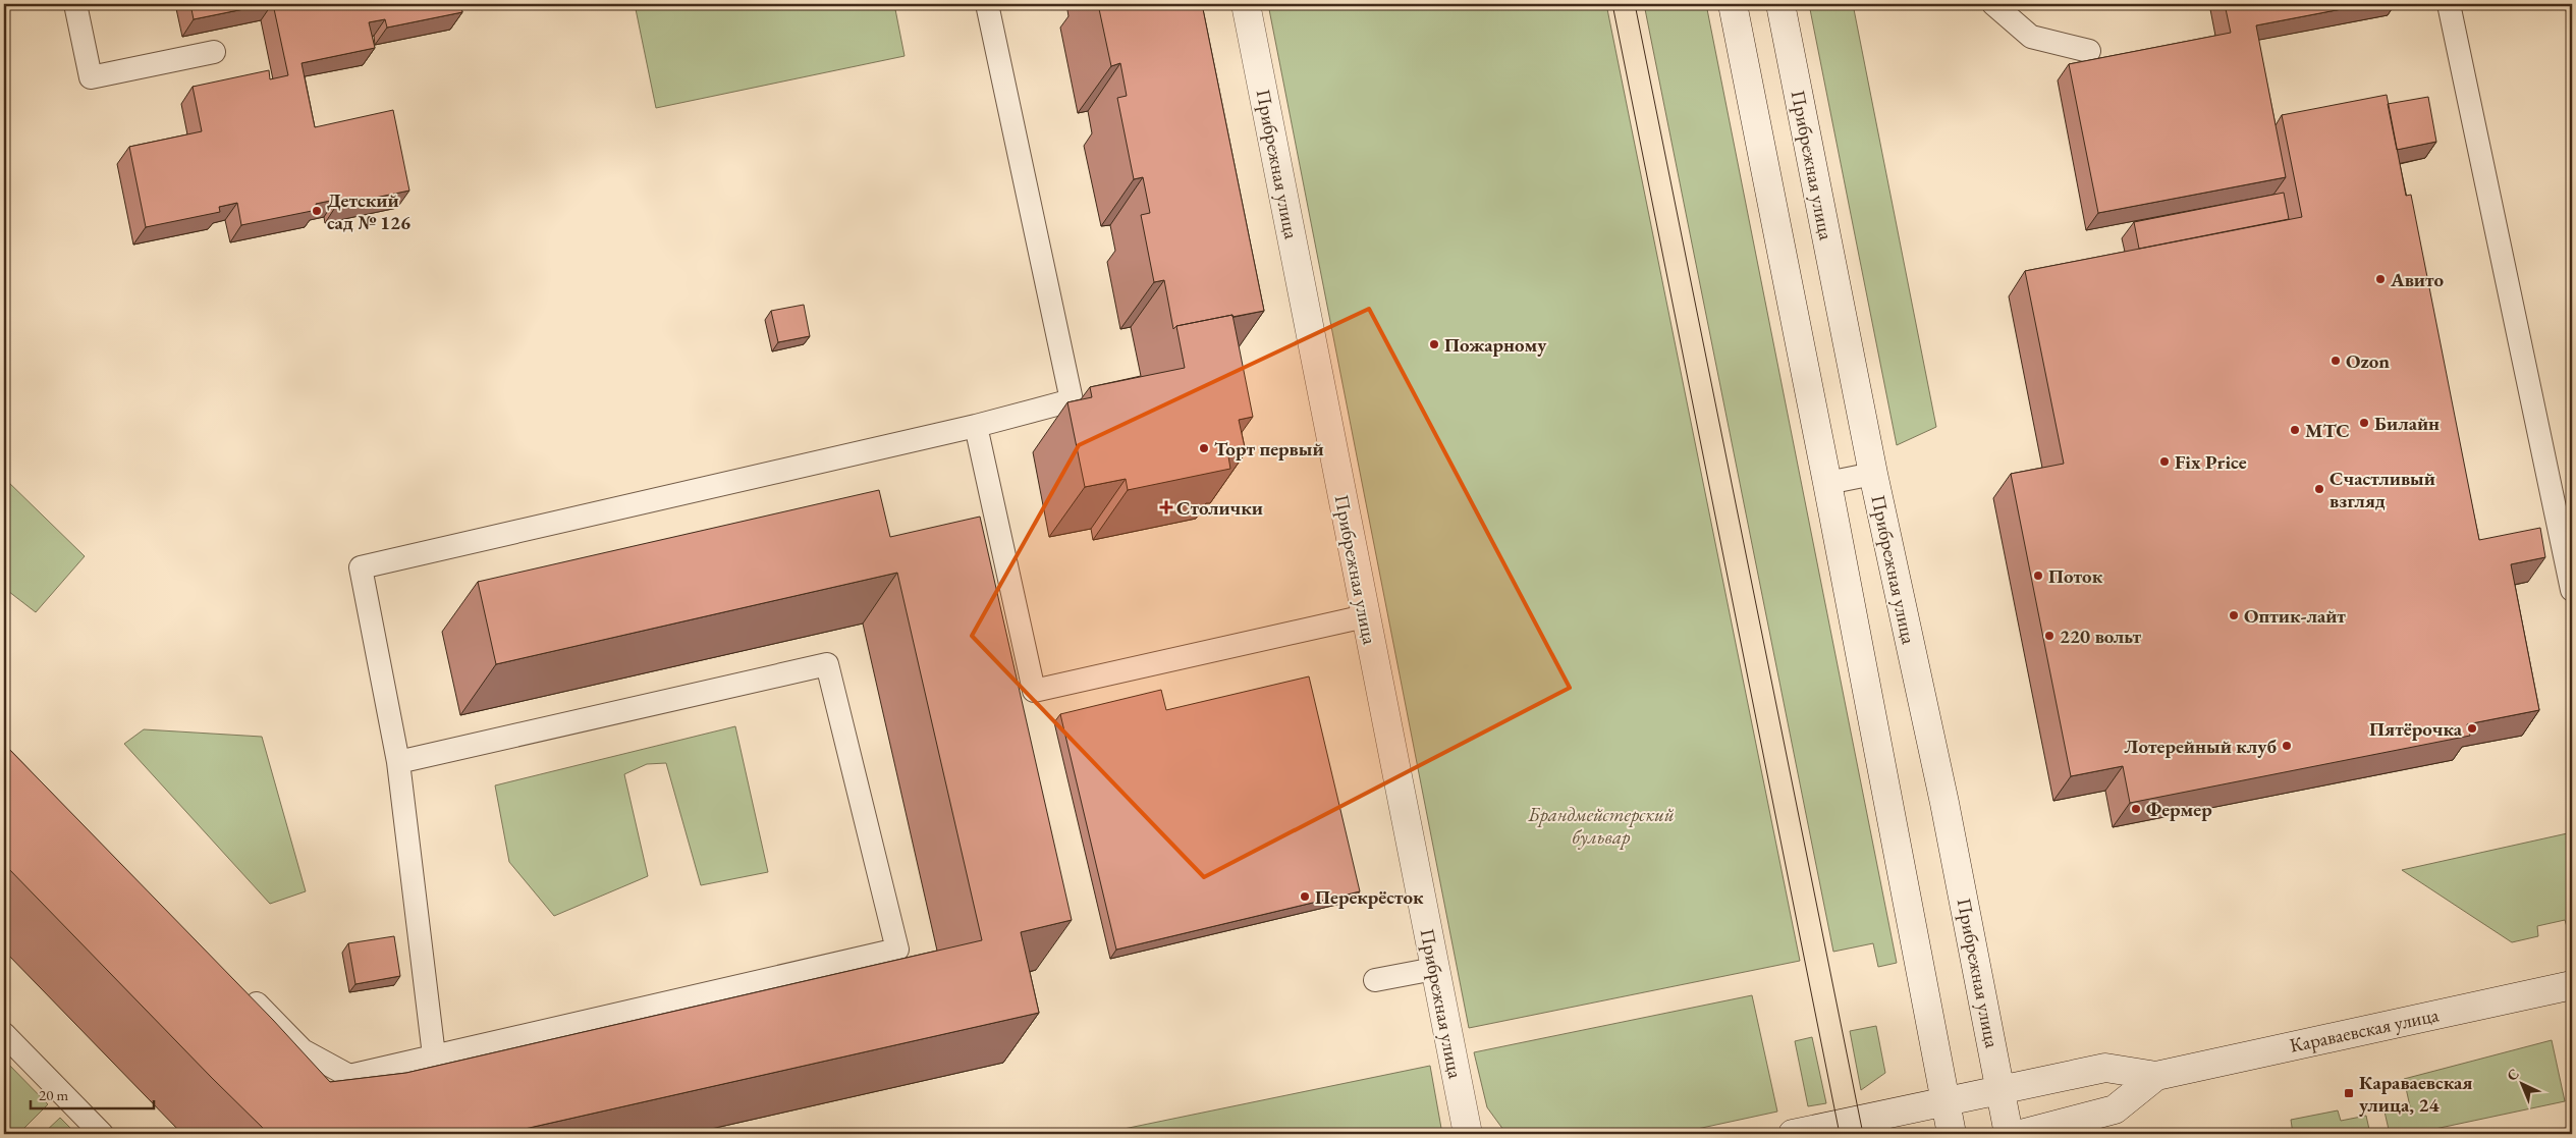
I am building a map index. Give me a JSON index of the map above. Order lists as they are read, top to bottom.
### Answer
{
  "streets": {
    "street": ["Прибрежная улица", "Караваевская улица"]
  },
  "crossings": [
    ["Прибрежная улица", "Караваевская улица"]
  ],
  "parks": ["Брандмейстерский бульвар"],
  "places": {
    "other": [
      "Детский сад № 126",
      "Авито",
      "Пожарному",
      "Ozon",
      "Билайн",
      "МТС",
      "Торт первый",
      "Fix Price",
      "Счастливый взгляд",
      "Поток",
      "Оптик-лайт",
      "220 вольт",
      "Пятёрочка",
      "Лотерейный клуб",
      "Фермер",
      "Перекрёсток"
    ],
    "health": ["Столички"],
    "transit": ["Караваевская улица, 24"]
  },
  "scale_bar": "20 m",
  "north": "top left"
}
